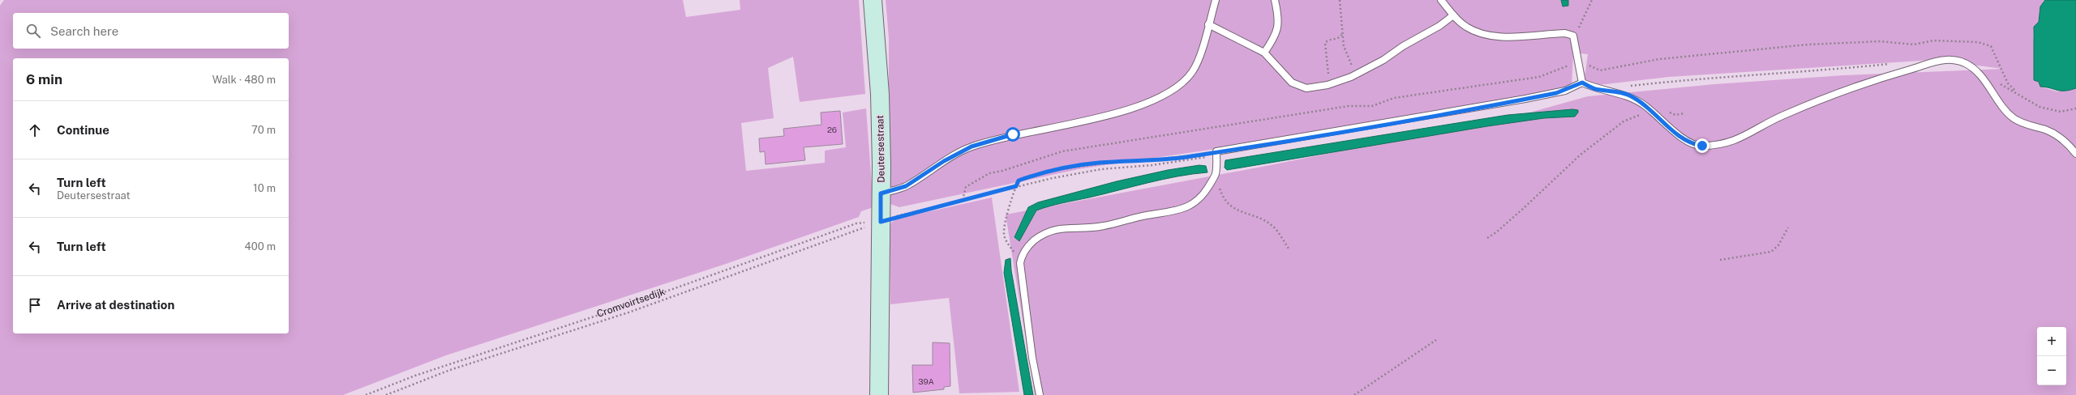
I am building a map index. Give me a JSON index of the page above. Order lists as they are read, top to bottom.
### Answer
{
  "streets": {
    "street": ["Deutersestraat"],
    "path": ["Cromvoirtsedijk"]
  },
  "crossings": [
    ["Deutersestraat", "Cromvoirtsedijk"]
  ],
  "house_numbers": ["26", "39A"],
  "page": {
    "search": "Search here",
    "heading": ["6 min", "Walk · 480 m"],
    "list": [
      ["Continue", "70 m"],
      ["Turn left", "Deutersestraat", "10 m"],
      ["Turn left", "400 m"],
      "Arrive at destination"
    ],
    "map_buttons": ["+", "−"]
  }
}
